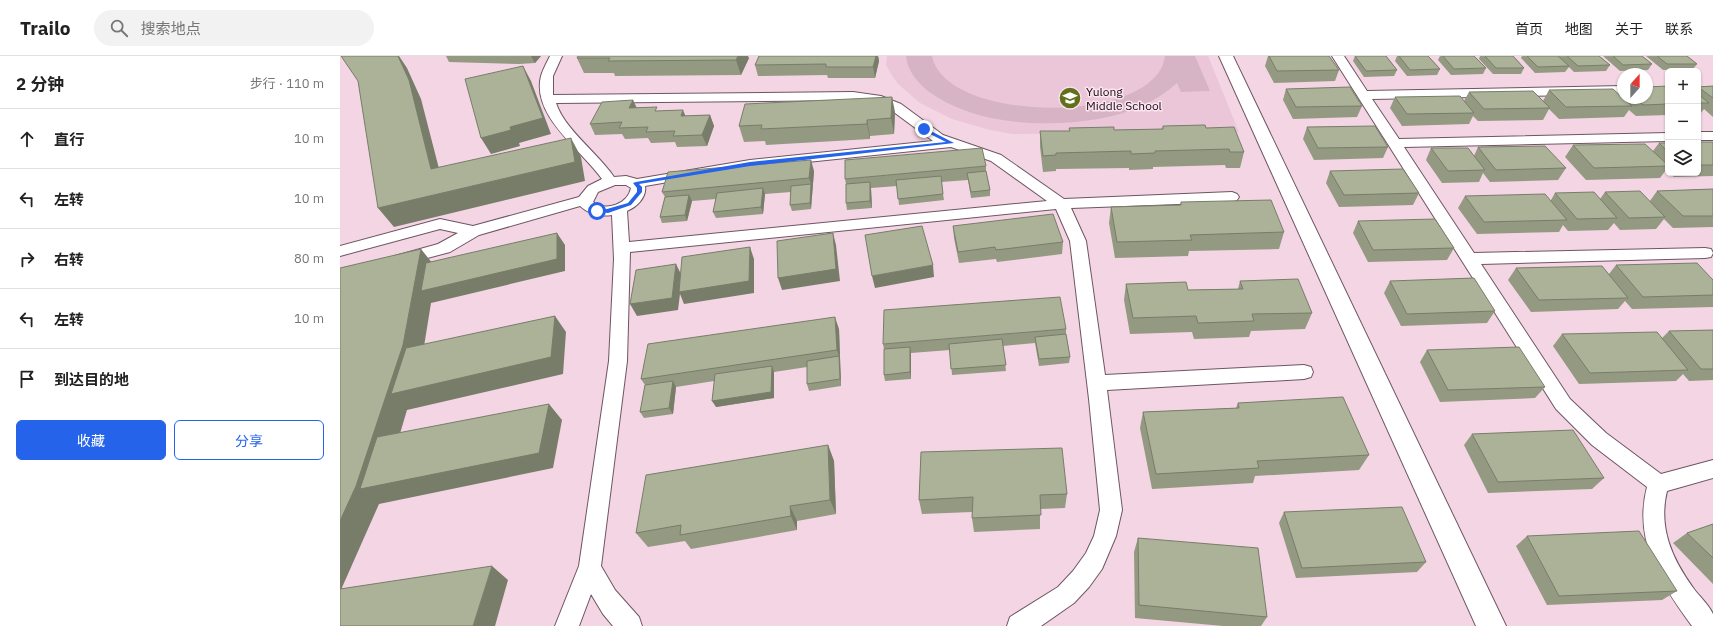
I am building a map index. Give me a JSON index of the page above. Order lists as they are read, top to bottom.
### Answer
{
  "places": {
    "school or university": ["Yulong Middle School"]
  },
  "north": "top",
  "page": {
    "header": "Trailo",
    "search": "搜索地点",
    "nav": [
      "首页",
      "地图",
      "关于",
      "联系"
    ],
    "heading": ["2 分钟", "步行 · 110 m"],
    "map_buttons": ["+", "−"],
    "list": [
      ["直行", "10 m"],
      ["左转", "10 m"],
      ["右转", "80 m"],
      ["左转", "10 m"],
      "到达目的地"
    ],
    "buttons": ["收藏", "分享"]
  }
}
